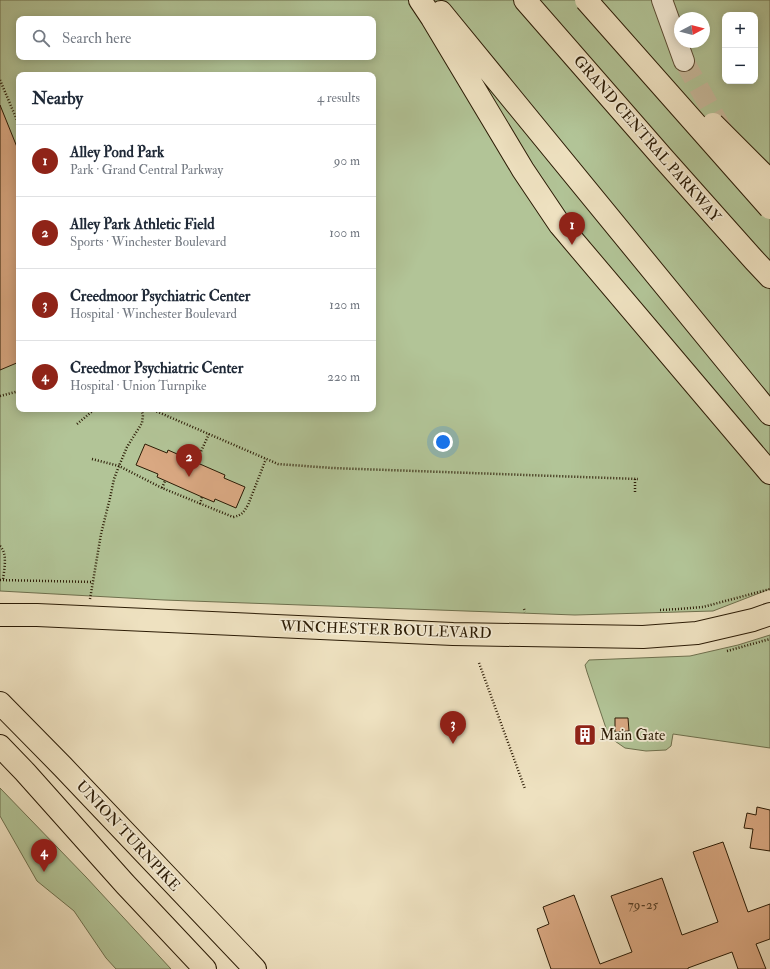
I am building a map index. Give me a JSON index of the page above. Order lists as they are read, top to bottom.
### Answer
{
  "streets": {
    "main road": ["GRAND CENTRAL PARKWAY", "WINCHESTER BOULEVARD", "UNION TURNPIKE"]
  },
  "places": {
    "building": ["Main Gate"]
  },
  "house_numbers": ["79-25"],
  "north": "right",
  "page": {
    "map_buttons": ["+", "−"],
    "search": "Search here",
    "heading": ["Nearby", "4 results"],
    "list": [
      {
        "mark": "1",
        "name": "Alley Pond Park",
        "note": "Park · Grand Central Parkway",
        "value": "90 m"
      },
      {
        "mark": "2",
        "name": "Alley Park Athletic Field",
        "note": "Sports · Winchester Boulevard",
        "value": "100 m"
      },
      {
        "mark": "3",
        "name": "Creedmoor Psychiatric Center",
        "note": "Hospital · Winchester Boulevard",
        "value": "120 m"
      },
      {
        "mark": "4",
        "name": "Creedmor Psychiatric Center",
        "note": "Hospital · Union Turnpike",
        "value": "220 m"
      }
    ],
    "pins": [
      "1",
      "2",
      "3",
      "4"
    ]
  }
}
